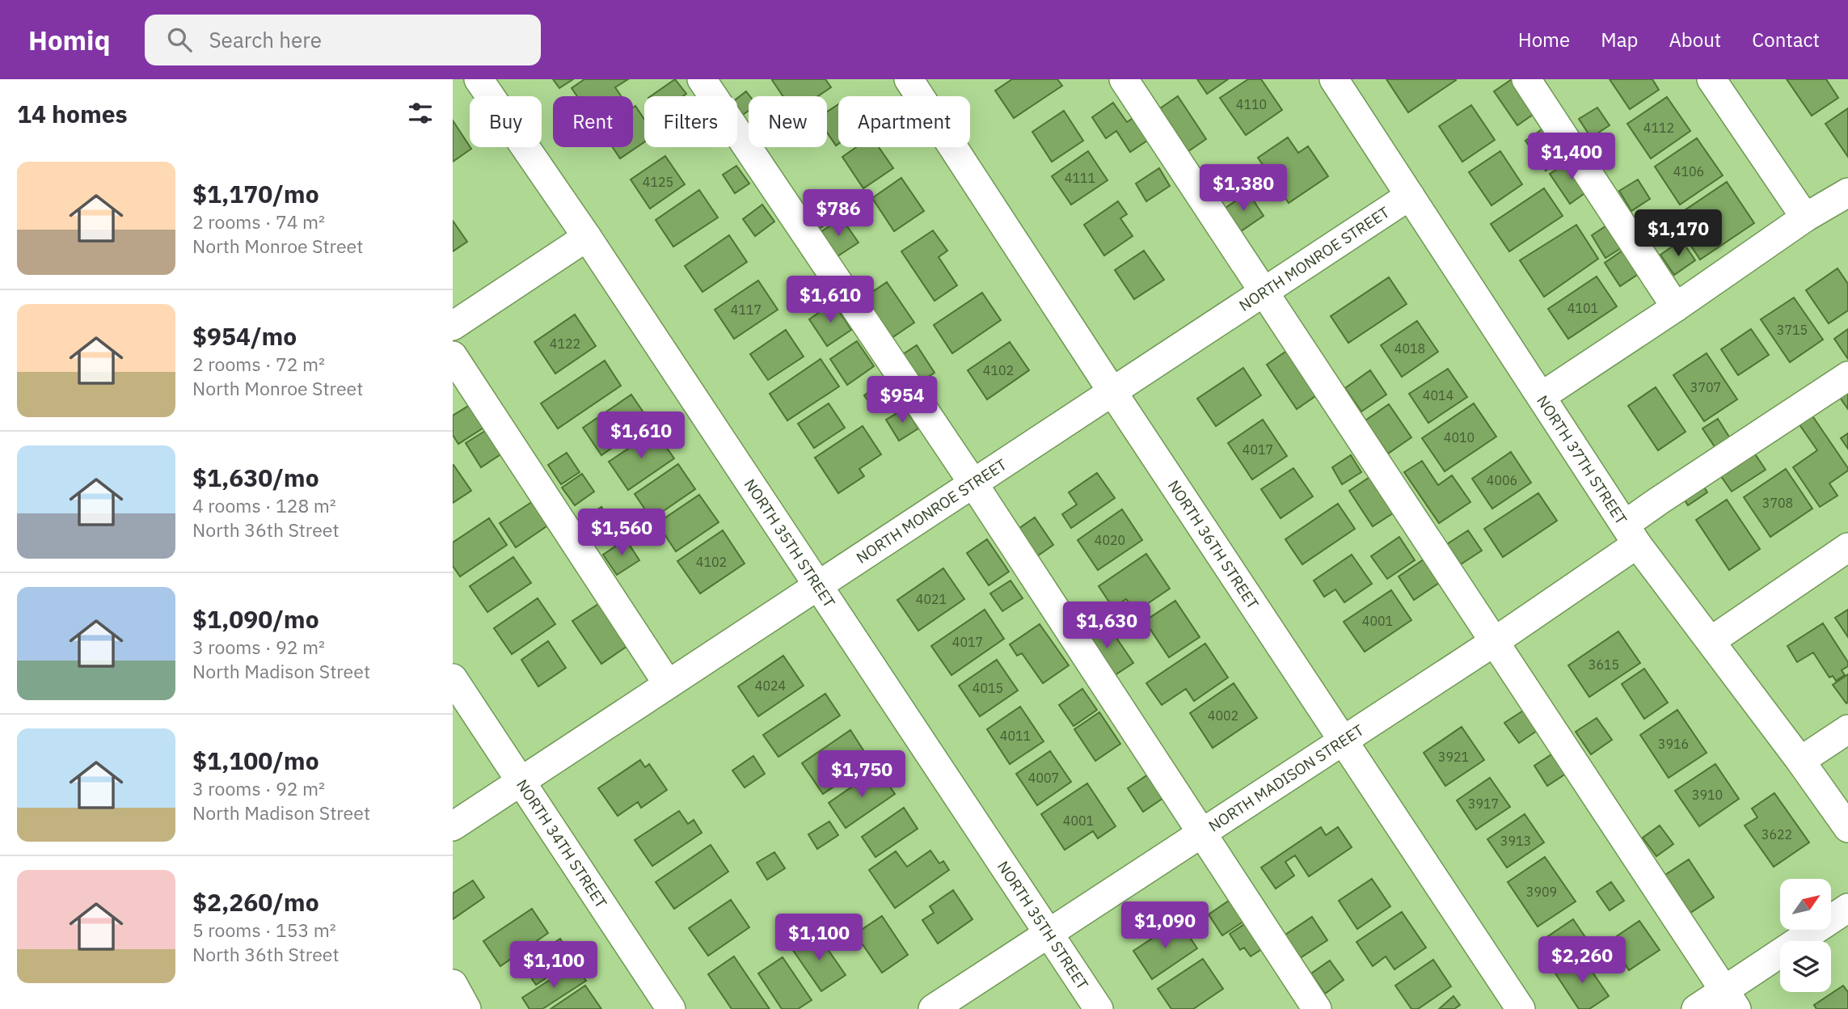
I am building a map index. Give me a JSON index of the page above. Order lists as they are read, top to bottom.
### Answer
{
  "streets": {
    "street": [
      "NORTH MONROE STREET",
      "NORTH 37TH STREET",
      "NORTH 35TH STREET",
      "NORTH 36TH STREET",
      "NORTH MADISON STREET",
      "NORTH 34TH STREET"
    ]
  },
  "crossings": [
    ["NORTH MONROE STREET", "NORTH 37TH STREET"],
    ["NORTH MONROE STREET", "NORTH 35TH STREET"],
    ["NORTH MONROE STREET", "NORTH 36TH STREET"],
    ["NORTH MONROE STREET", "NORTH 34TH STREET"],
    ["NORTH 37TH STREET", "NORTH MADISON STREET"],
    ["NORTH 35TH STREET", "NORTH MADISON STREET"],
    ["NORTH 36TH STREET", "NORTH MADISON STREET"]
  ],
  "house_numbers": [
    "4110",
    "4112",
    "4106",
    "4111",
    "4125",
    "4101",
    "4117",
    "3715",
    "4122",
    "4018",
    "4102",
    "3707",
    "4014",
    "4010",
    "4017",
    "4006",
    "3708",
    "4020",
    "4102",
    "4021",
    "4001",
    "4017",
    "3615",
    "4024",
    "4015",
    "4002",
    "4011",
    "3916",
    "3921",
    "4007",
    "3910",
    "3917",
    "4001",
    "3622",
    "3913",
    "3909"
  ],
  "north": "top right",
  "page": {
    "header": "Homiq",
    "search": "Search here",
    "nav": [
      "Home",
      "Map",
      "About",
      "Contact"
    ],
    "heading": "14 homes",
    "chip": [
      "Buy",
      "Rent",
      "Filters",
      "New",
      "Apartment"
    ],
    "price": [
      "$1,400",
      "$1,380",
      "$786",
      "$1,170",
      "$1,610",
      "$954",
      "$1,610",
      "$1,560",
      "$1,630",
      "$1,750",
      "$1,090",
      "$1,100",
      "$2,260",
      "$1,100"
    ],
    "list": [
      {
        "name": "$1,170/mo",
        "note": "2 rooms · 74 m² · North Monroe Street"
      },
      {
        "name": "$954/mo",
        "note": "2 rooms · 72 m² · North Monroe Street"
      },
      {
        "name": "$1,630/mo",
        "note": "4 rooms · 128 m² · North 36th Street"
      },
      {
        "name": "$1,090/mo",
        "note": "3 rooms · 92 m² · North Madison Street"
      },
      {
        "name": "$1,100/mo",
        "note": "3 rooms · 92 m² · North Madison Street"
      },
      {
        "name": "$2,260/mo",
        "note": "5 rooms · 153 m² · North 36th Street"
      }
    ]
  }
}
